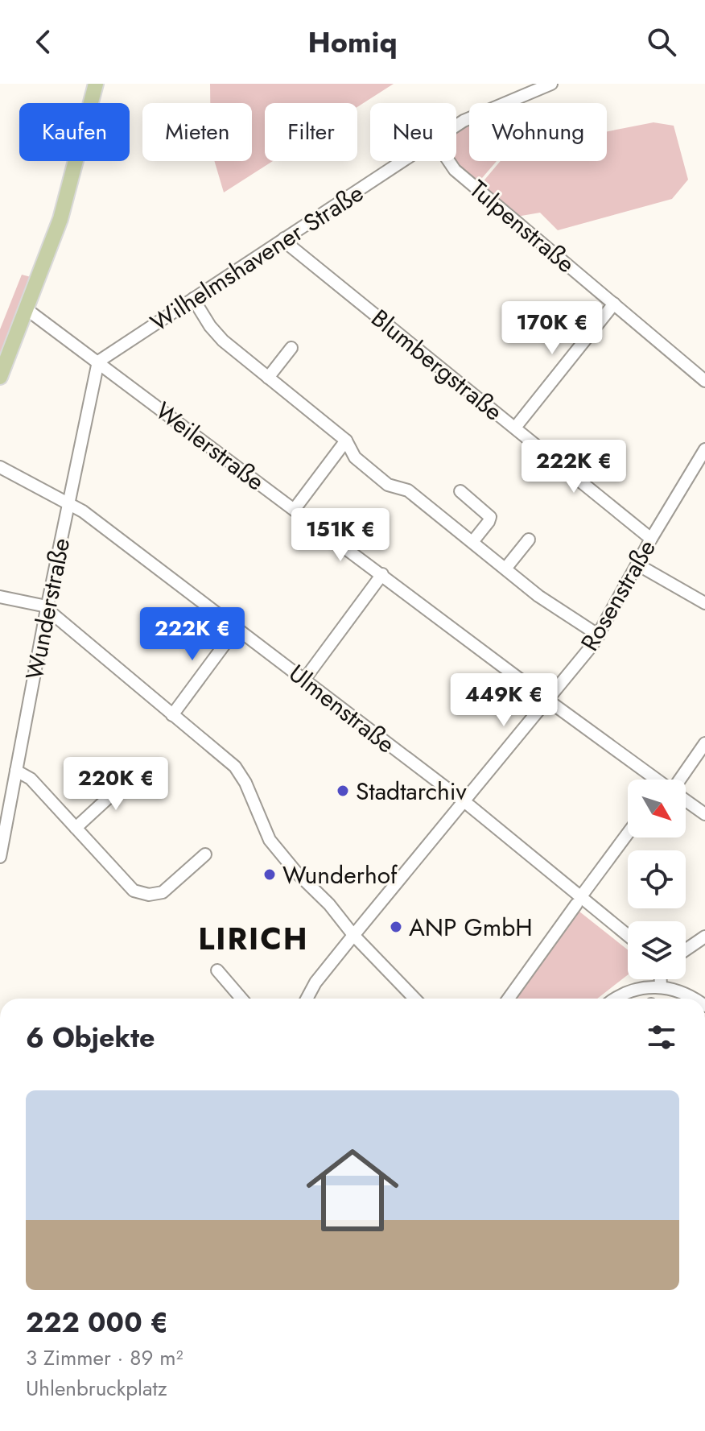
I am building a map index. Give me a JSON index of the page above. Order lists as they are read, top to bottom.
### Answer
{
  "streets": {
    "street": [
      "Tulpenstraße",
      "Wilhelmshavener Straße",
      "Blumbergstraße",
      "Weilerstraße",
      "Rosenstraße",
      "Wunderstraße",
      "Ulmenstraße"
    ]
  },
  "crossings": [
    ["Wilhelmshavener Straße", "Blumbergstraße"],
    ["Wilhelmshavener Straße", "Weilerstraße"],
    ["Wilhelmshavener Straße", "Wunderstraße"],
    ["Blumbergstraße", "Rosenstraße"],
    ["Weilerstraße", "Rosenstraße"],
    ["Weilerstraße", "Wunderstraße"],
    ["Rosenstraße", "Ulmenstraße"],
    ["Wunderstraße", "Ulmenstraße"]
  ],
  "districts": ["LIRICH"],
  "places": ["Stadtarchiv", "Wunderhof", "ANP GmbH"],
  "north": "bottom right",
  "page": {
    "header": "Homiq",
    "chip": [
      "Kaufen",
      "Mieten",
      "Filter",
      "Neu",
      "Wohnung"
    ],
    "price": [
      "170K €",
      "222K €",
      "151K €",
      "222K €",
      "449K €",
      "220K €"
    ],
    "heading": "6 Objekte",
    "list": [
      {
        "name": "222 000 €",
        "note": "3 Zimmer · 89 m² · Uhlenbruckplatz"
      }
    ]
  }
}
